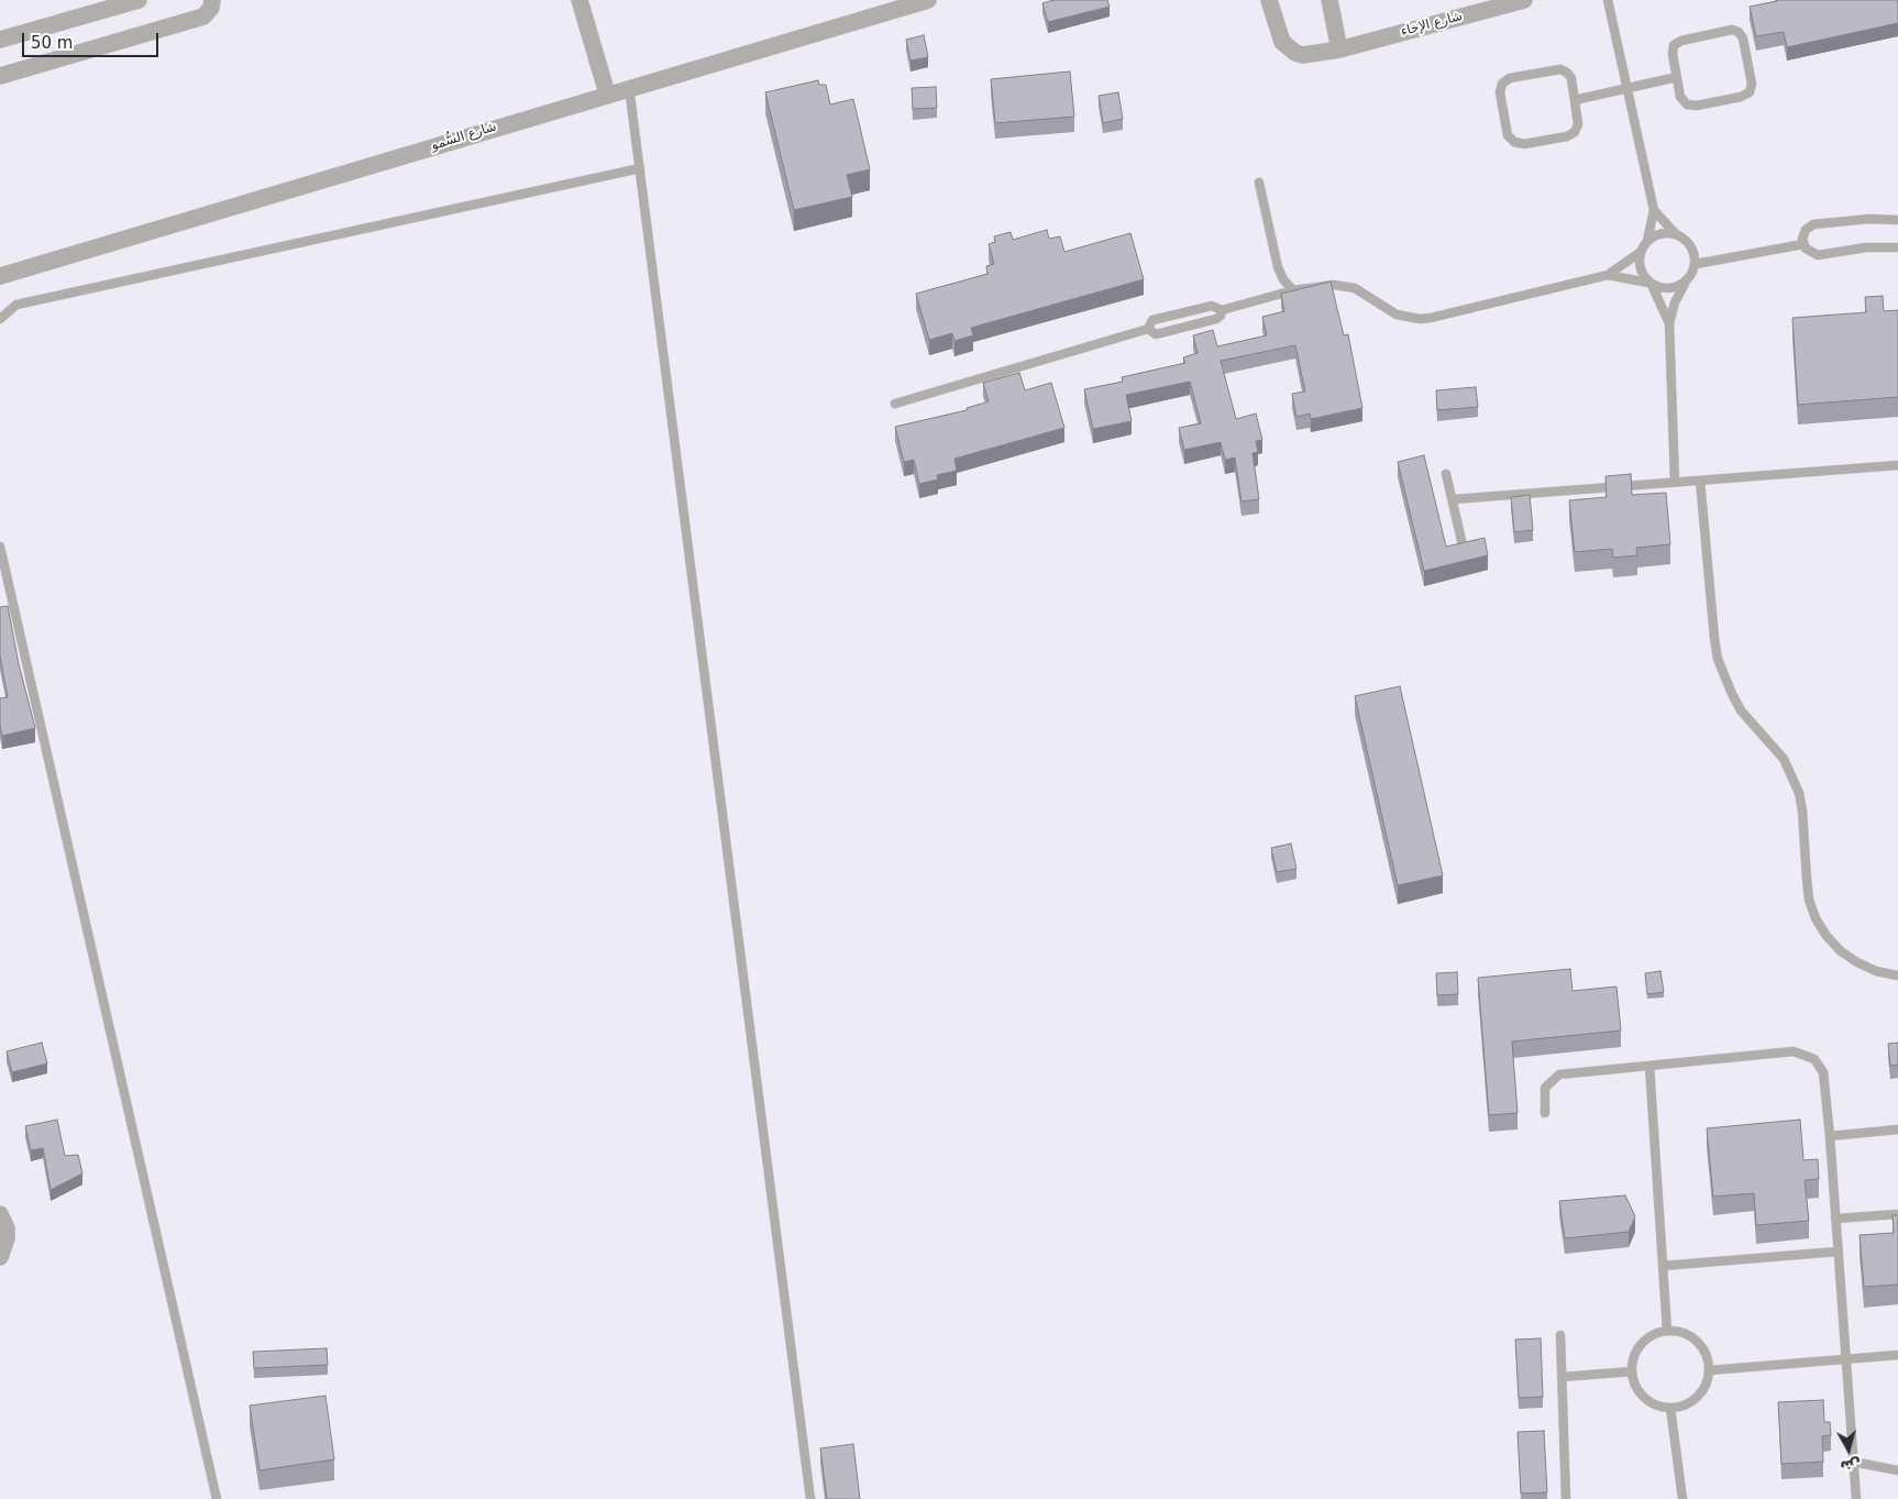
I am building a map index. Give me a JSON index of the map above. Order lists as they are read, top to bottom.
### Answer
{
  "streets": {
    "street": ["شارع الإخاء", "شارع السُّمو"]
  },
  "scale_bar": "50 m",
  "north": "bottom"
}
